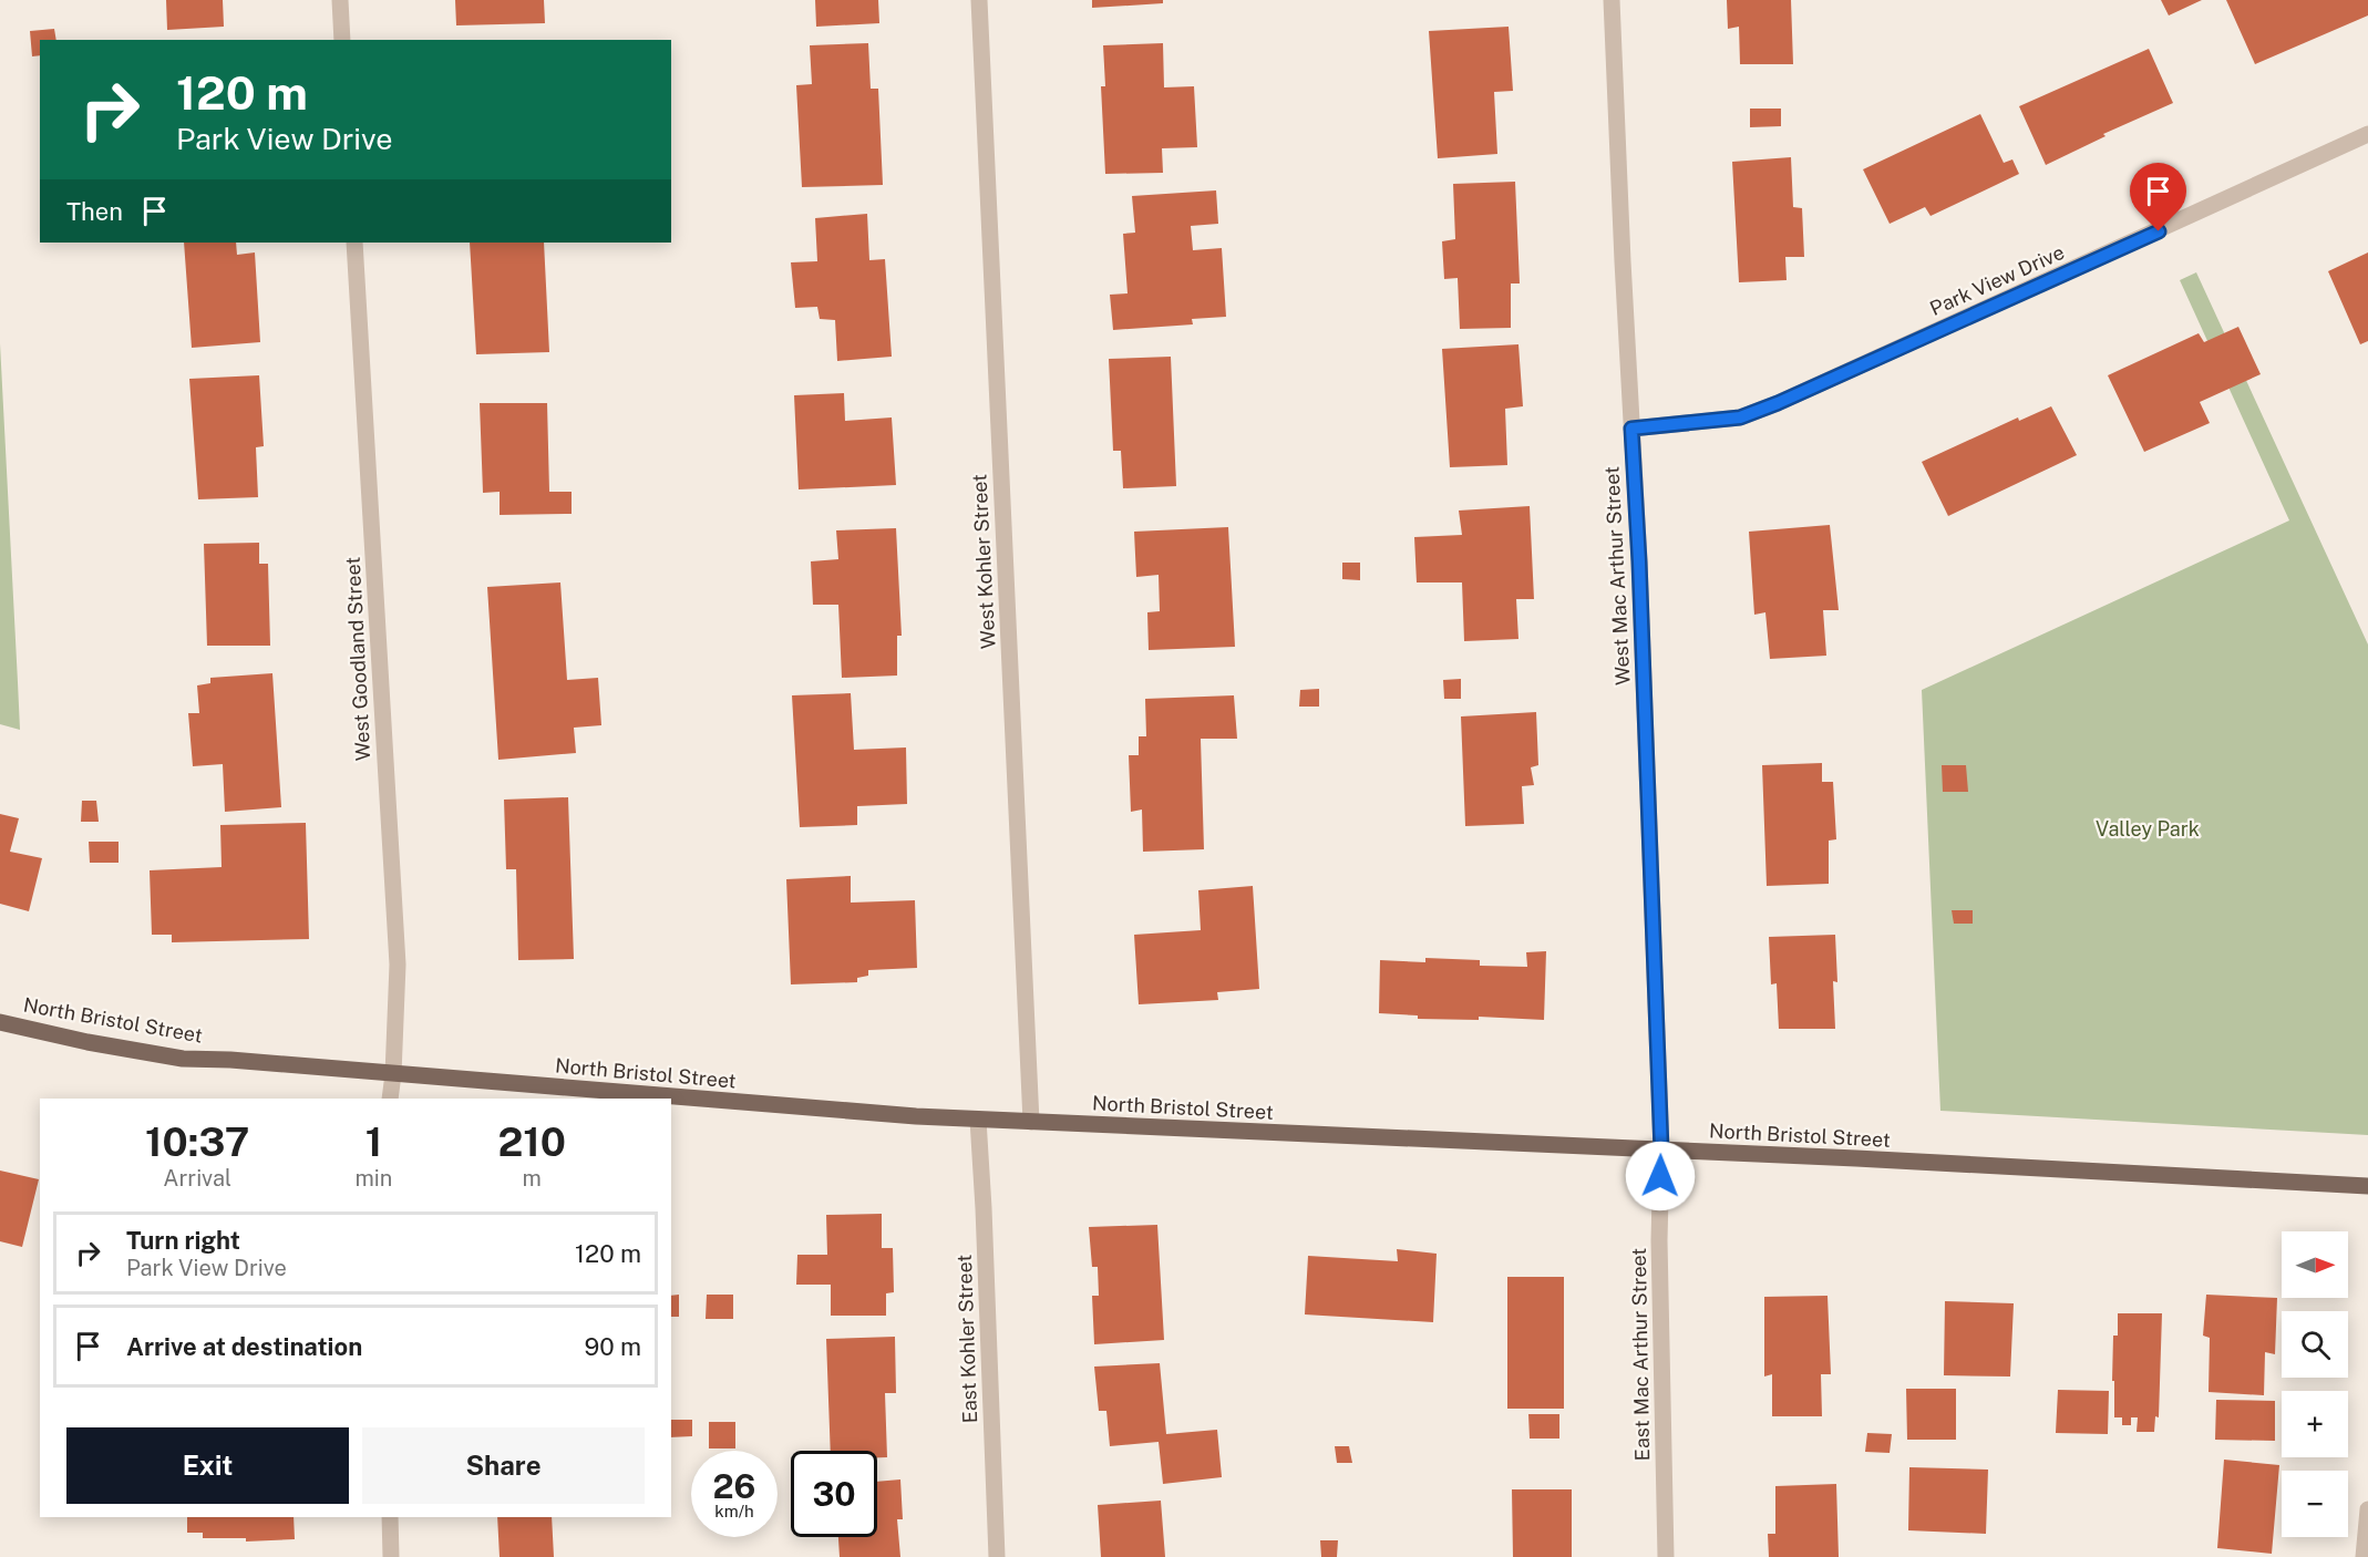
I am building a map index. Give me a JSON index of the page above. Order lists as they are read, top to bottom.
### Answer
{
  "streets": {
    "main road": ["North Bristol Street"],
    "street": [
      "Park View Drive",
      "West Kohler Street",
      "West Mac Arthur Street",
      "West Goodland Street",
      "East Kohler Street",
      "East Mac Arthur Street"
    ]
  },
  "crossings": [
    ["Park View Drive", "West Mac Arthur Street"],
    ["West Kohler Street", "North Bristol Street"],
    ["West Mac Arthur Street", "North Bristol Street"],
    ["West Mac Arthur Street", "East Mac Arthur Street"],
    ["West Goodland Street", "North Bristol Street"],
    ["North Bristol Street", "East Kohler Street"],
    ["North Bristol Street", "East Mac Arthur Street"]
  ],
  "parks": ["Valley Park"],
  "north": "right",
  "page": {
    "turn": ["120 m", "Park View Drive"],
    "then": "Then",
    "eta": [
      "10:37",
      "Arrival",
      "1",
      "min",
      "210",
      "m"
    ],
    "list": [
      {
        "name": "Turn right",
        "note": "Park View Drive",
        "value": "120 m"
      },
      {
        "name": "Arrive at destination",
        "value": "90 m"
      }
    ],
    "map_buttons": ["+", "−"],
    "buttons": ["Exit", "Share"],
    "speed": "26 km/h",
    "limit": "30"
  }
}
